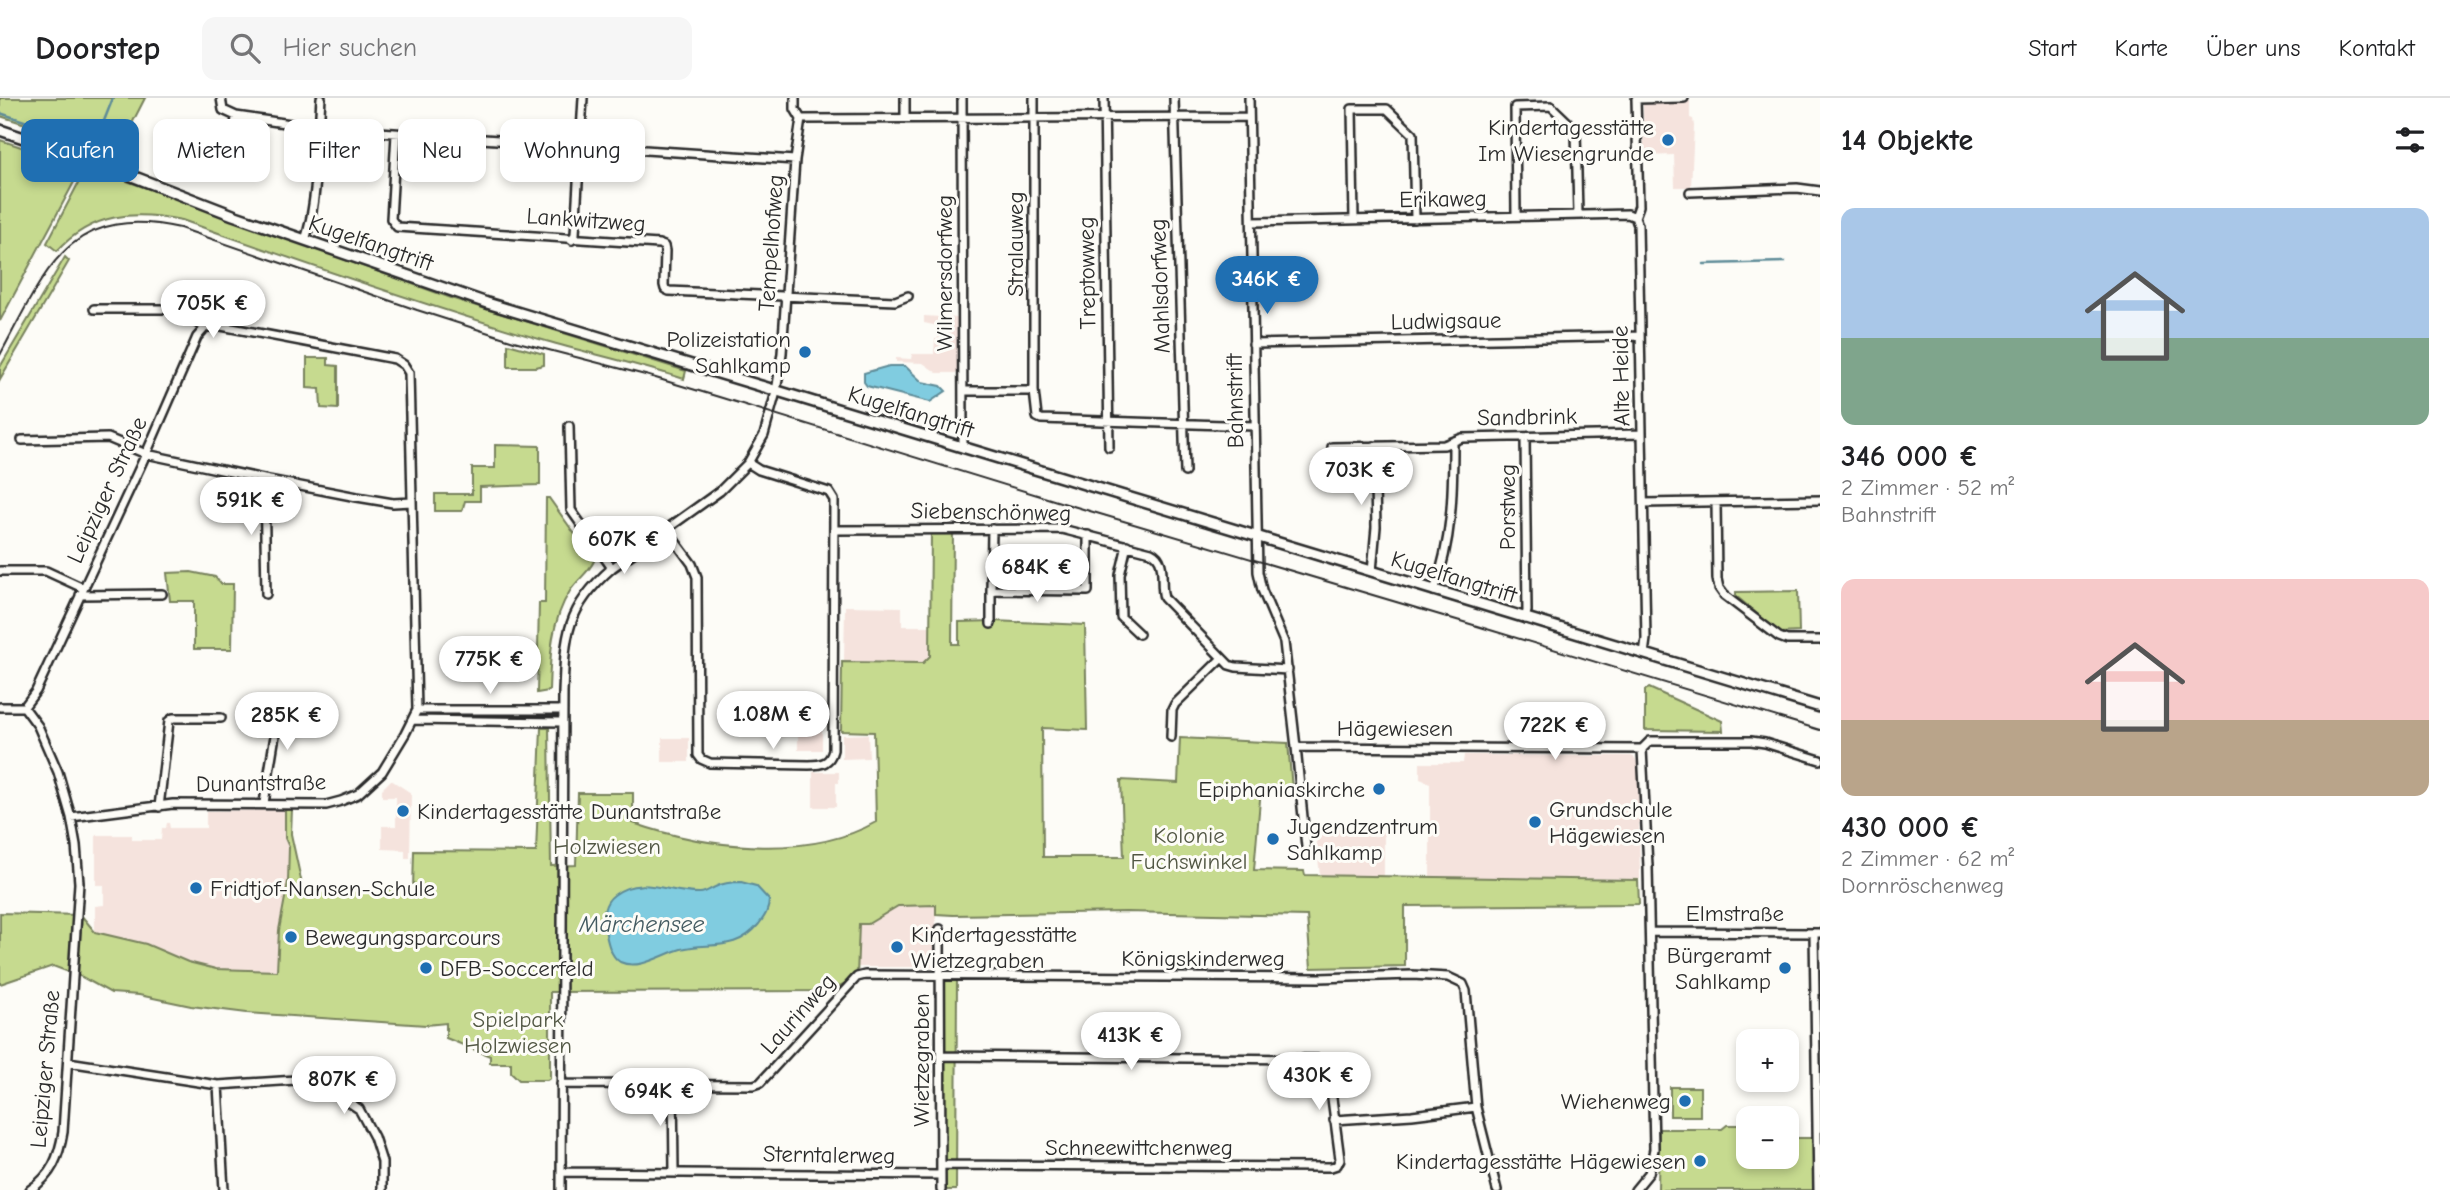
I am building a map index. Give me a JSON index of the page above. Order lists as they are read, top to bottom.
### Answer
{
  "streets": {
    "street": [
      "Erikaweg",
      "Lankwitzweg",
      "Kugelfangtrift",
      "Tempelhofweg",
      "Stralauweg",
      "Wilmersdorfweg",
      "Treptowweg",
      "Mahlsdorfweg",
      "Ludwigsaue",
      "Alte Heide",
      "Bahnstrift",
      "Sandbrink",
      "Leipziger Straße",
      "Porstweg",
      "Siebenschönweg",
      "Hägewiesen",
      "Dunantstraße",
      "Elmstraße",
      "Königskinderweg",
      "Laurinweg",
      "Wietzegraben",
      "Schneewittchenweg",
      "Sterntalerweg"
    ]
  },
  "crossings": [
    ["Erikaweg", "Alte Heide"],
    ["Erikaweg", "Bahnstrift"],
    ["Lankwitzweg", "Tempelhofweg"],
    ["Kugelfangtrift", "Tempelhofweg"],
    ["Kugelfangtrift", "Wilmersdorfweg"],
    ["Kugelfangtrift", "Alte Heide"],
    ["Kugelfangtrift", "Bahnstrift"],
    ["Kugelfangtrift", "Porstweg"],
    ["Ludwigsaue", "Alte Heide"],
    ["Ludwigsaue", "Bahnstrift"],
    ["Alte Heide", "Sandbrink"],
    ["Sandbrink", "Porstweg"],
    ["Leipziger Straße", "Dunantstraße"],
    ["Königskinderweg", "Laurinweg"],
    ["Königskinderweg", "Wietzegraben"],
    ["Laurinweg", "Wietzegraben"],
    ["Wietzegraben", "Schneewittchenweg"],
    ["Wietzegraben", "Sterntalerweg"]
  ],
  "water": ["Märchensee"],
  "parks": ["Kolonie Fuchswinkel", "Holzwiesen", "Spielpark Holzwiesen"],
  "places": [
    "Kindertagesstätte Im Wiesengrunde",
    "Polizeistation Sahlkamp",
    "Epiphaniaskirche",
    "Kindertagesstätte Dunantstraße",
    "Grundschule Hägewiesen",
    "Jugendzentrum Sahlkamp",
    "Fridtjof-Nansen-Schule",
    "Bewegungsparcours",
    "Kindertagesstätte Wietzegraben",
    "DFB-Soccerfeld",
    "Bürgeramt Sahlkamp",
    "Wiehenweg",
    "Kindertagesstätte Hägewiesen"
  ],
  "page": {
    "header": "Doorstep",
    "search": "Hier suchen",
    "nav": [
      "Start",
      "Karte",
      "Über uns",
      "Kontakt"
    ],
    "heading": "14 Objekte",
    "chip": [
      "Kaufen",
      "Mieten",
      "Filter",
      "Neu",
      "Wohnung"
    ],
    "list": [
      {
        "name": "346 000 €",
        "note": "2 Zimmer · 52 m² · Bahnstrift"
      },
      {
        "name": "430 000 €",
        "note": "2 Zimmer · 62 m² · Dornröschenweg"
      }
    ],
    "price": [
      "346K €",
      "705K €",
      "703K €",
      "591K €",
      "607K €",
      "684K €",
      "775K €",
      "1.08M €",
      "285K €",
      "722K €",
      "413K €",
      "430K €",
      "807K €",
      "694K €"
    ],
    "map_buttons": ["+", "−"]
  }
}
